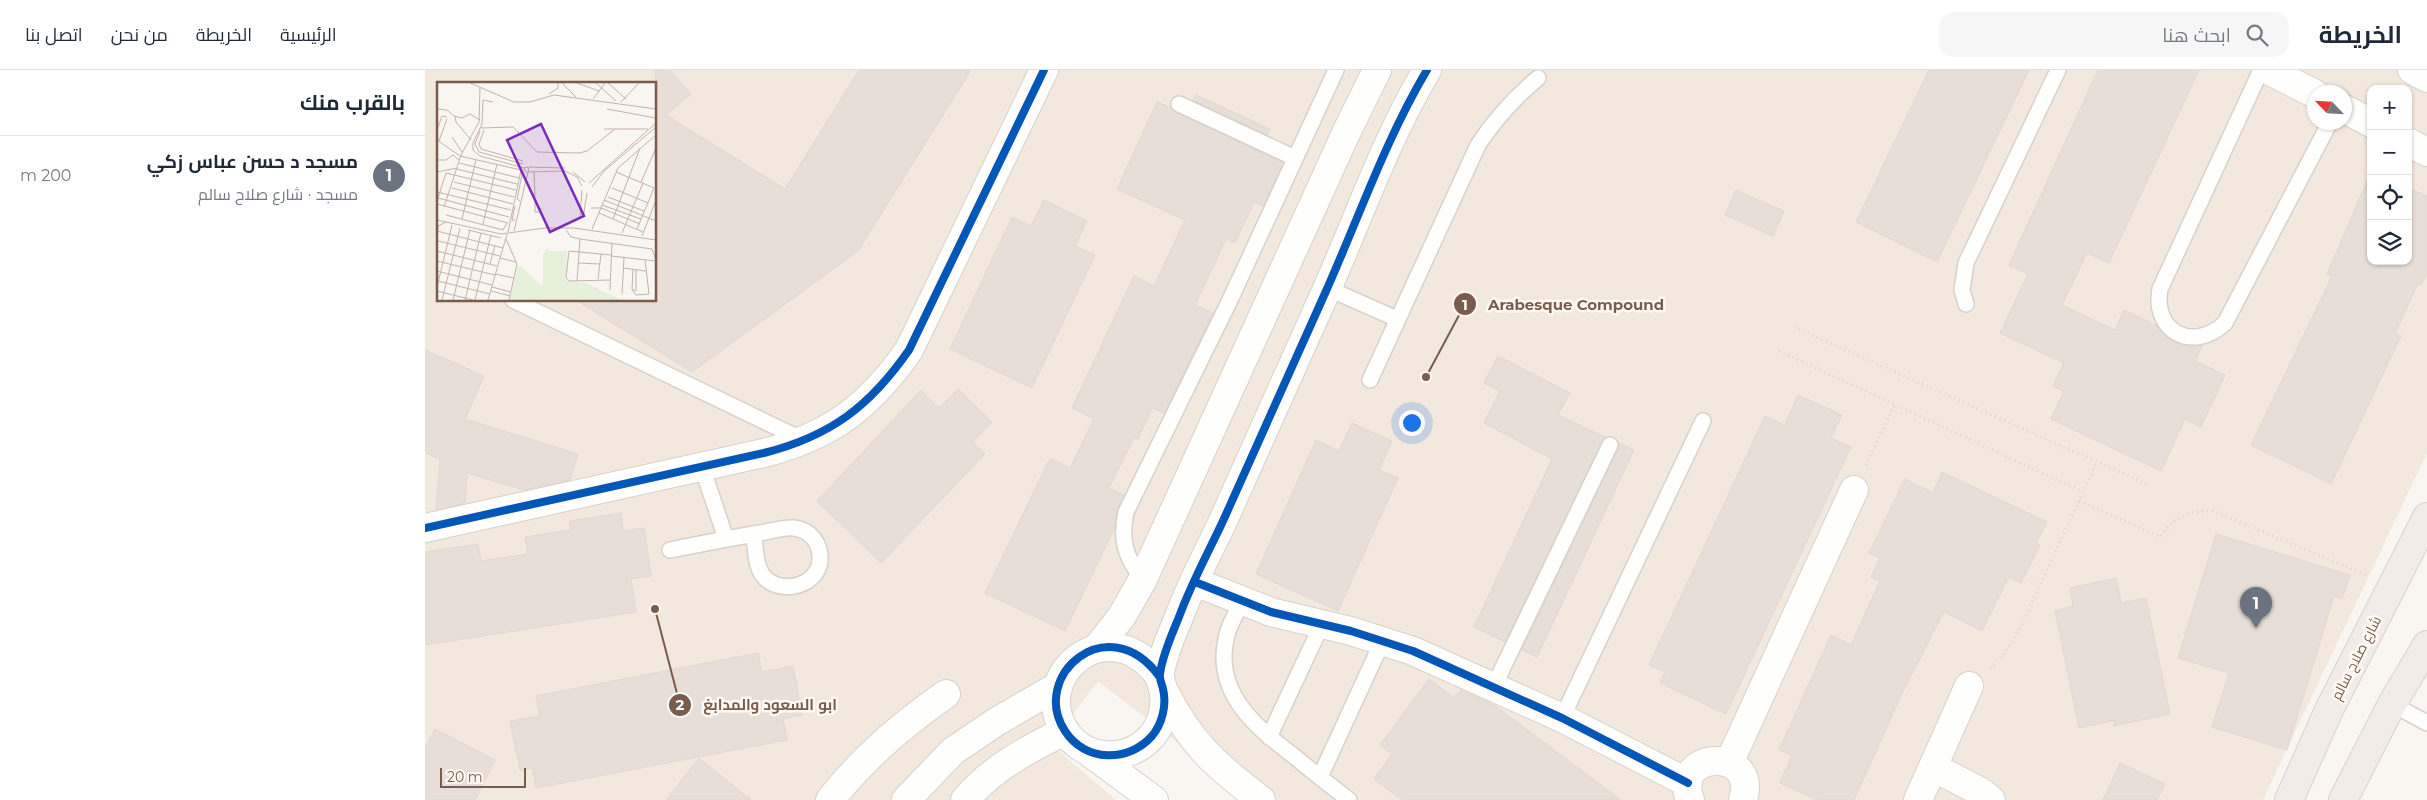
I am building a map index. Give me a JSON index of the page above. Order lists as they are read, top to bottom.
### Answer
{
  "streets": {
    "highway": ["شارع صلاح سالم"]
  },
  "places": ["Arabesque Compound", "ابو السعود والمدابغ"],
  "scale_bar": "20 m",
  "north": "top left",
  "page": {
    "header": "الخريطة",
    "search": "ابحث هنا",
    "nav": [
      "الرئيسية",
      "الخريطة",
      "من نحن",
      "اتصل بنا"
    ],
    "heading": "بالقرب منك",
    "map_buttons": ["+", "−"],
    "list": [
      {
        "mark": "1",
        "name": "مسجد د حسن عباس زكي",
        "note": "مسجد · شارع صلاح سالم",
        "value": "200 m"
      }
    ],
    "pins": "1",
    "scale": "20 m"
  }
}
